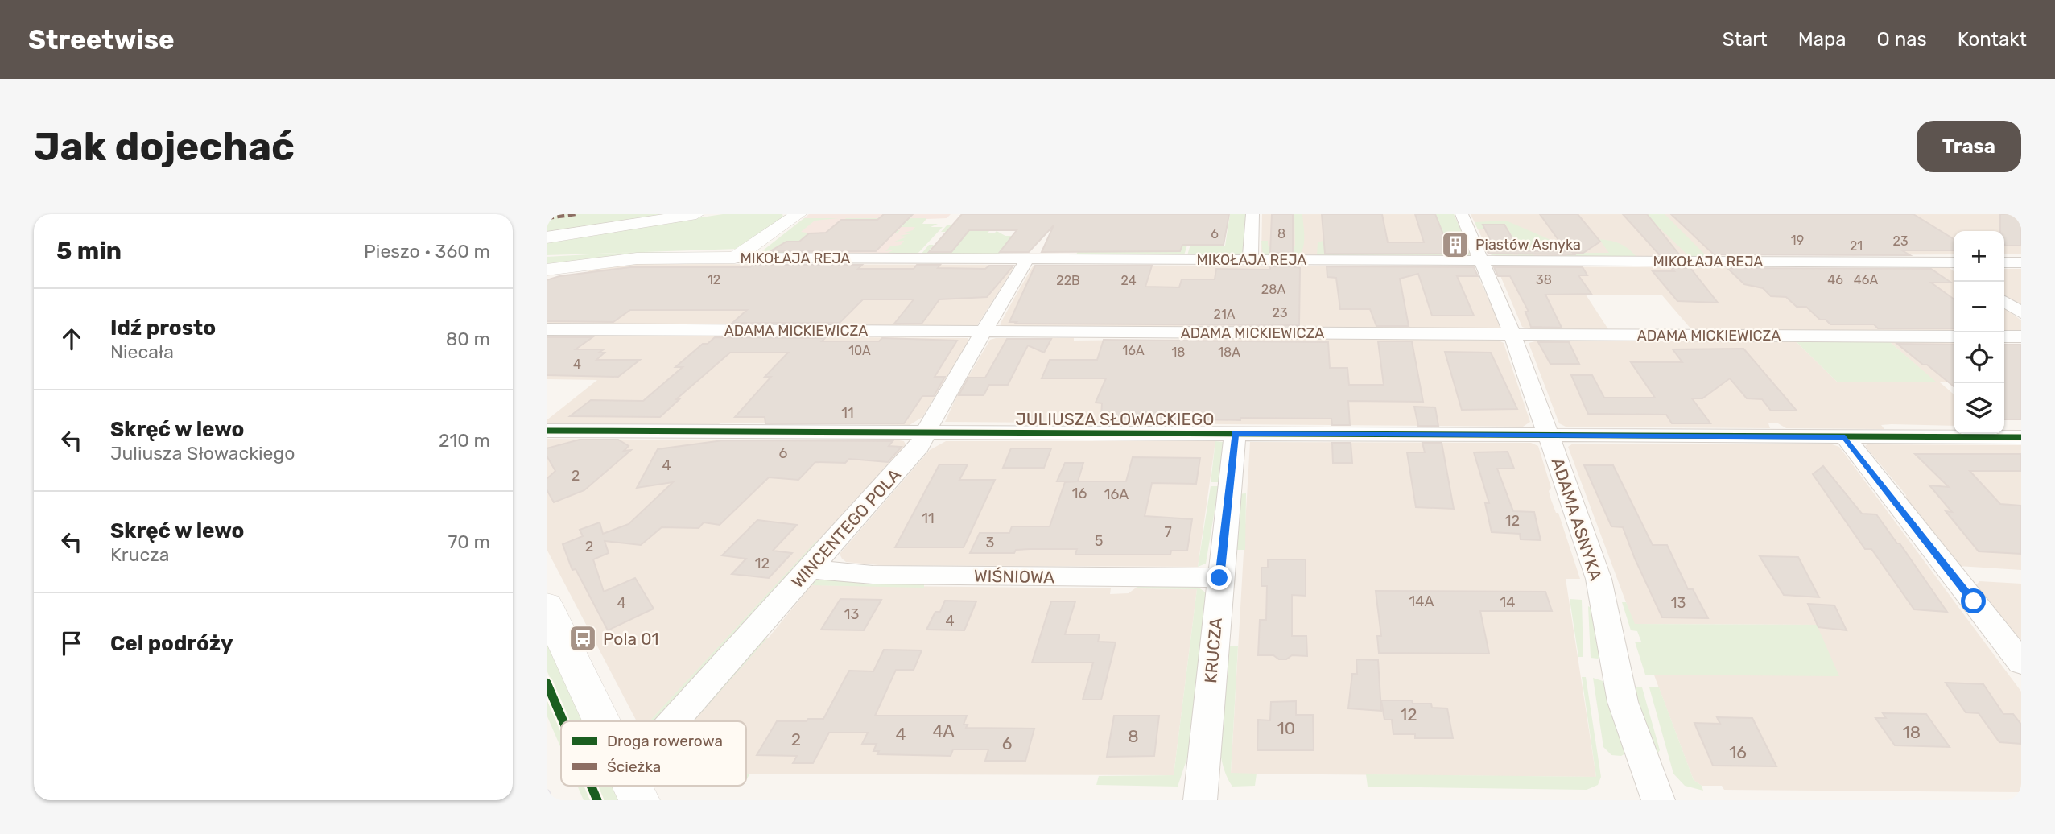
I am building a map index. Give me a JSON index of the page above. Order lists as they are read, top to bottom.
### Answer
{
  "streets": {
    "street": [
      "MIKOŁAJA REJA",
      "ADAMA MICKIEWICZA",
      "JULIUSZA SŁOWACKIEGO",
      "ADAMA ASNYKA",
      "WINCENTEGO POLA",
      "WIŚNIOWA",
      "KRUCZA"
    ]
  },
  "crossings": [
    ["MIKOŁAJA REJA", "ADAMA ASNYKA"],
    ["MIKOŁAJA REJA", "WINCENTEGO POLA"],
    ["ADAMA MICKIEWICZA", "ADAMA ASNYKA"],
    ["ADAMA MICKIEWICZA", "WINCENTEGO POLA"],
    ["JULIUSZA SŁOWACKIEGO", "ADAMA ASNYKA"],
    ["JULIUSZA SŁOWACKIEGO", "WINCENTEGO POLA"],
    ["JULIUSZA SŁOWACKIEGO", "KRUCZA"],
    ["WINCENTEGO POLA", "WIŚNIOWA"],
    ["WIŚNIOWA", "KRUCZA"]
  ],
  "places": {
    "building": ["Piastów Asnyka"],
    "bus stop": ["Pola 01"]
  },
  "house_numbers": [
    "6",
    "8",
    "19",
    "23",
    "21",
    "12",
    "38",
    "46",
    "46A",
    "22B",
    "24",
    "28A",
    "23",
    "21A",
    "10A",
    "16A",
    "18",
    "18A",
    "4",
    "11",
    "6",
    "4",
    "2",
    "16",
    "16A",
    "11",
    "12",
    "7",
    "5",
    "3",
    "2",
    "12",
    "14A",
    "14",
    "4",
    "13",
    "13",
    "4",
    "12",
    "10",
    "4A",
    "18",
    "4",
    "8",
    "2",
    "6",
    "16"
  ],
  "legend": ["Droga rowerowa", "Ścieżka"],
  "page": {
    "header": "Streetwise",
    "nav": [
      "Start",
      "Mapa",
      "O nas",
      "Kontakt"
    ],
    "buttons": "Trasa",
    "title": "Jak dojechać",
    "heading": ["5 min", "Pieszo · 360 m"],
    "map_buttons": ["+", "−"],
    "list": [
      ["Idź prosto", "Niecała", "80 m"],
      ["Skręć w lewo", "Juliusza Słowackiego", "210 m"],
      ["Skręć w lewo", "Krucza", "70 m"],
      "Cel podróży"
    ]
  }
}
